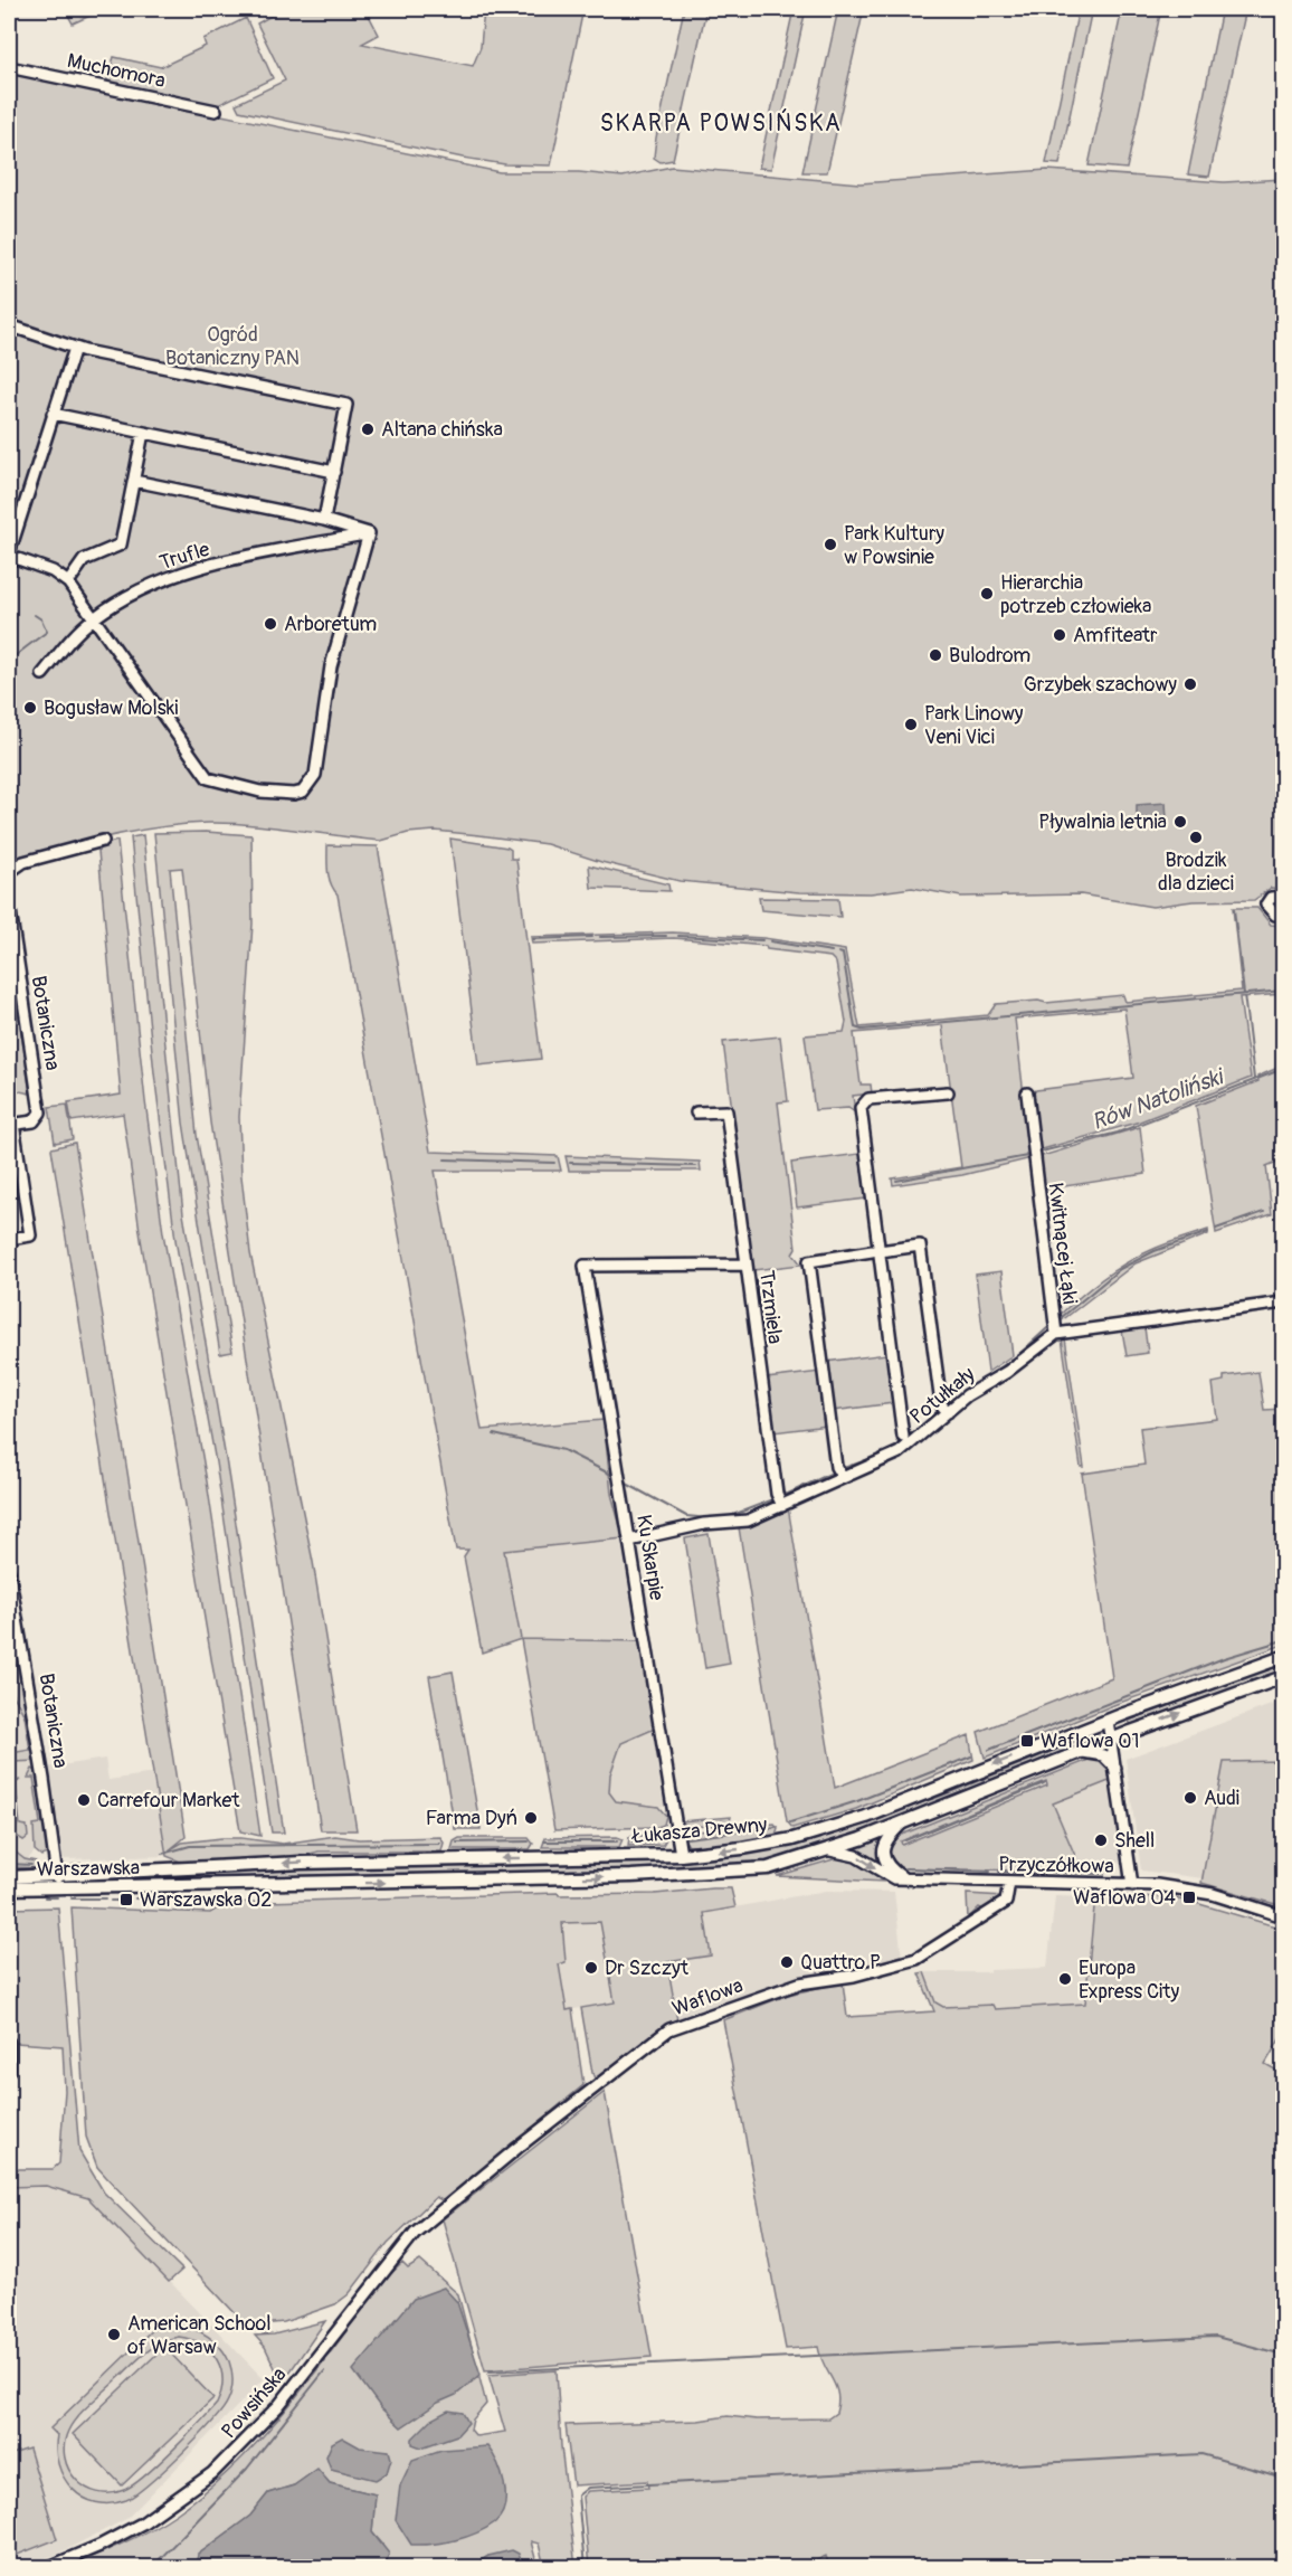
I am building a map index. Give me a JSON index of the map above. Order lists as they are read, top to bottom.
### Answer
{
  "streets": {
    "main road": ["Łukasza Drewny", "Warszawska"],
    "street": [
      "Muchomora",
      "Trufle",
      "Botaniczna",
      "Kwitnącej Łąki",
      "Trzmiela",
      "Potułkały",
      "Ku Skarpie",
      "Przyczółkowa",
      "Waflowa",
      "Powsińska"
    ]
  },
  "crossings": [
    ["Botaniczna", "Warszawska"],
    ["Kwitnącej Łąki", "Potułkały"],
    ["Trzmiela", "Potułkały"],
    ["Trzmiela", "Ku Skarpie"],
    ["Potułkały", "Ku Skarpie"],
    ["Ku Skarpie", "Łukasza Drewny"],
    ["Łukasza Drewny", "Przyczółkowa"],
    ["Łukasza Drewny", "Warszawska"],
    ["Przyczółkowa", "Waflowa"],
    ["Waflowa", "Powsińska"]
  ],
  "districts": ["SKARPA POWSIŃSKA"],
  "water": ["Rów Natoliński"],
  "parks": ["Ogród Botaniczny PAN"],
  "places": {
    "other": [
      "Altana chińska",
      "Park Kultury w Powsinie",
      "Hierarchia potrzeb człowieka",
      "Arboretum",
      "Amfiteatr",
      "Bulodrom",
      "Grzybek szachowy",
      "Bogusław Molski",
      "Park Linowy Veni Vici",
      "Pływalnia letnia",
      "Brodzik dla dzieci",
      "Audi",
      "Carrefour Market",
      "Farma Dyń",
      "Shell",
      "Quattro P",
      "Dr Szczyt",
      "Europa Express City",
      "American School of Warsaw"
    ],
    "transit": ["Waflowa 01", "Waflowa 04", "Warszawska 02"]
  }
}
